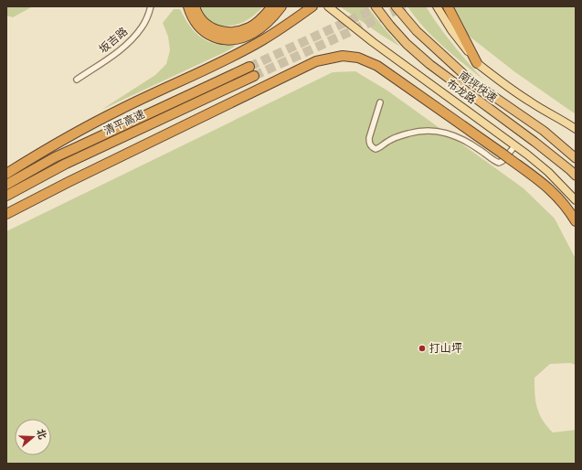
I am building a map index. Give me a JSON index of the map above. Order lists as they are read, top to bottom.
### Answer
{
  "streets": {
    "highway": ["南坪快速", "清平高速"],
    "main road": ["布龙路"],
    "street": ["坂吉路"]
  },
  "places": ["打山坪"],
  "north": "right"
}
